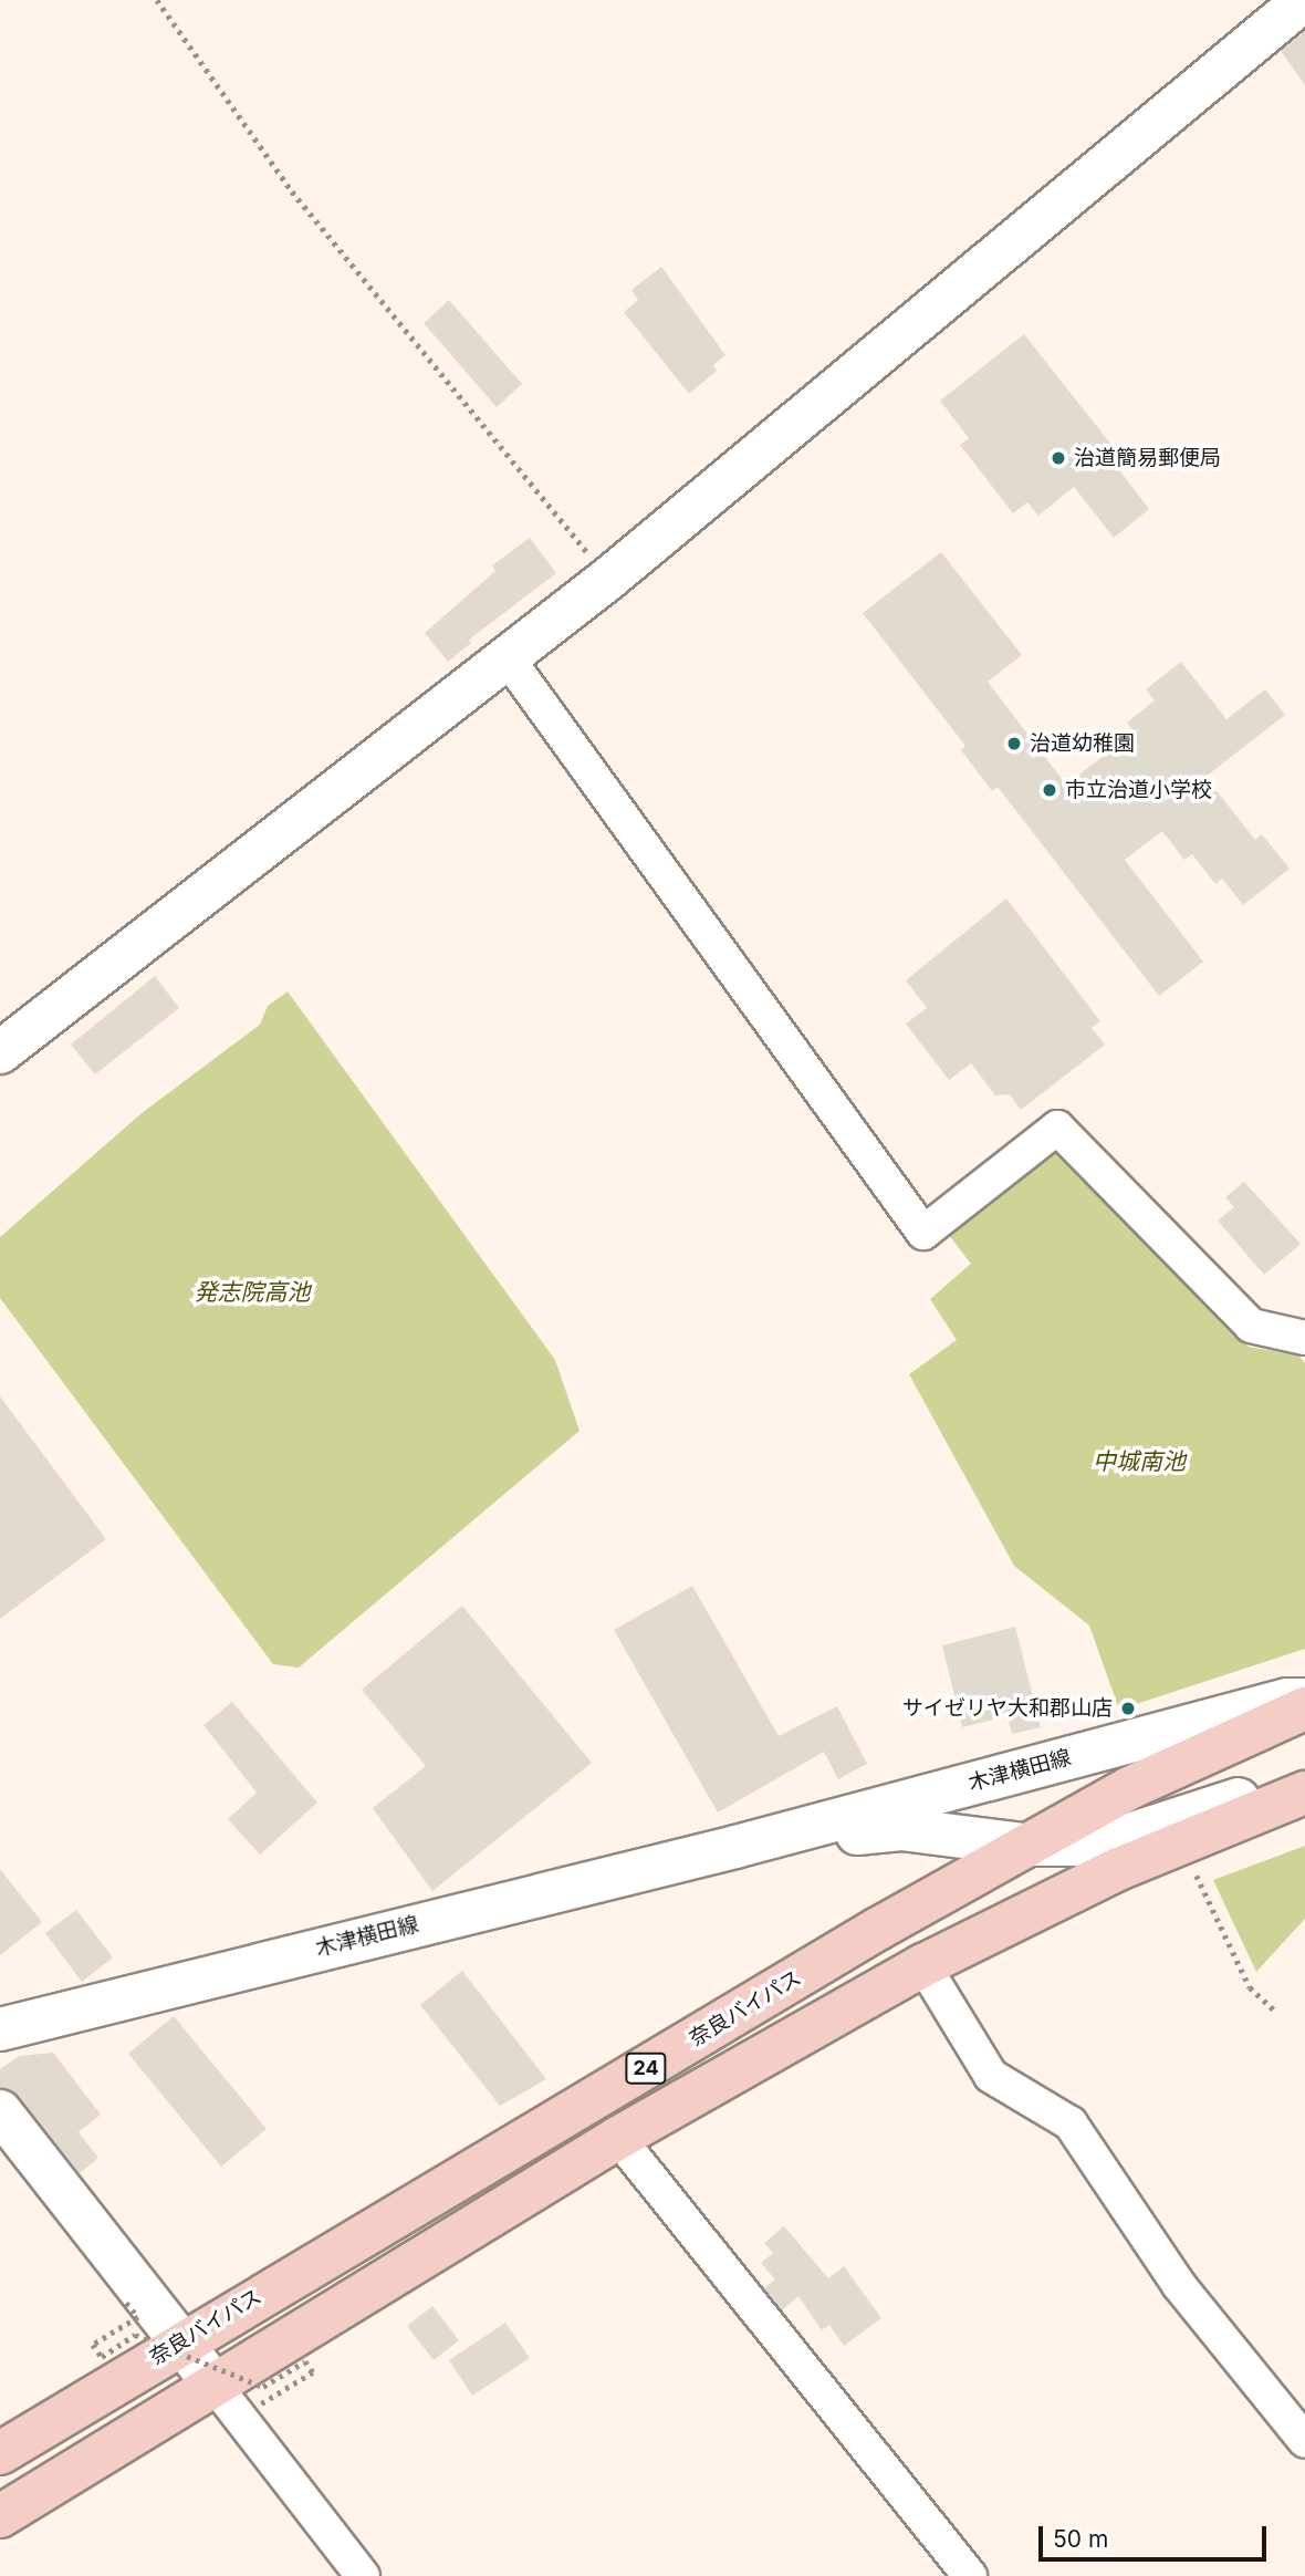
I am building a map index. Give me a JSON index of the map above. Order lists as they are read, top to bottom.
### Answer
{
  "streets": {
    "highway": ["奈良バイパス", "24"],
    "street": ["木津横田線"]
  },
  "crossings": [
    ["木津横田線", "奈良バイパス"]
  ],
  "water": ["発志院高池", "中城南池"],
  "places": [
    "治道簡易郵便局",
    "治道幼稚園",
    "市立治道小学校",
    "サイゼリヤ大和郡山店"
  ],
  "scale_bar": "50 m"
}
